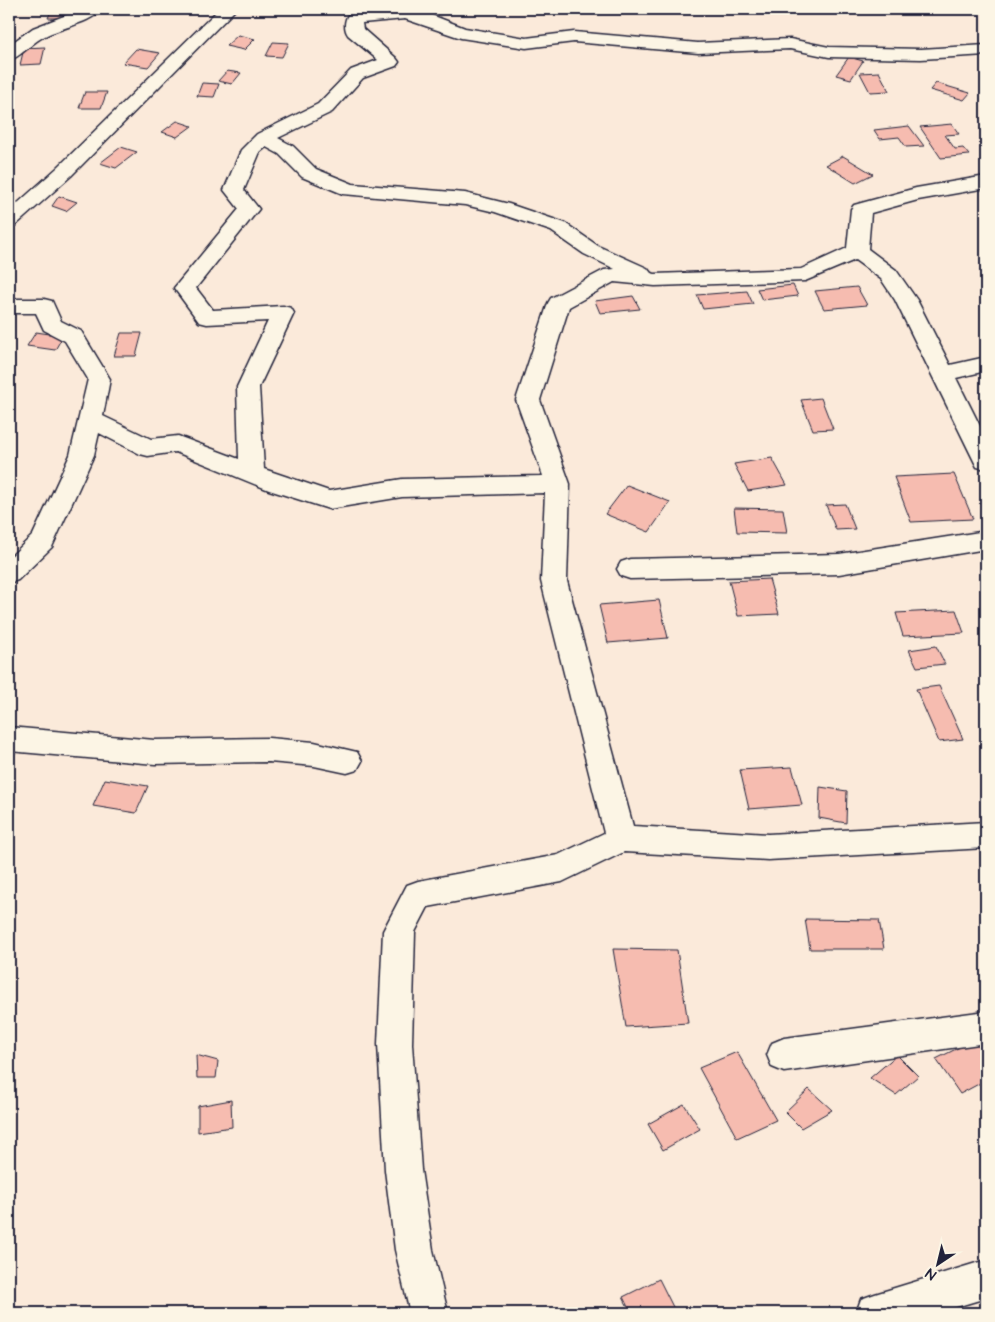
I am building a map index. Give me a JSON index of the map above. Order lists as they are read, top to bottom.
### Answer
{
  "north": "bottom left"
}
